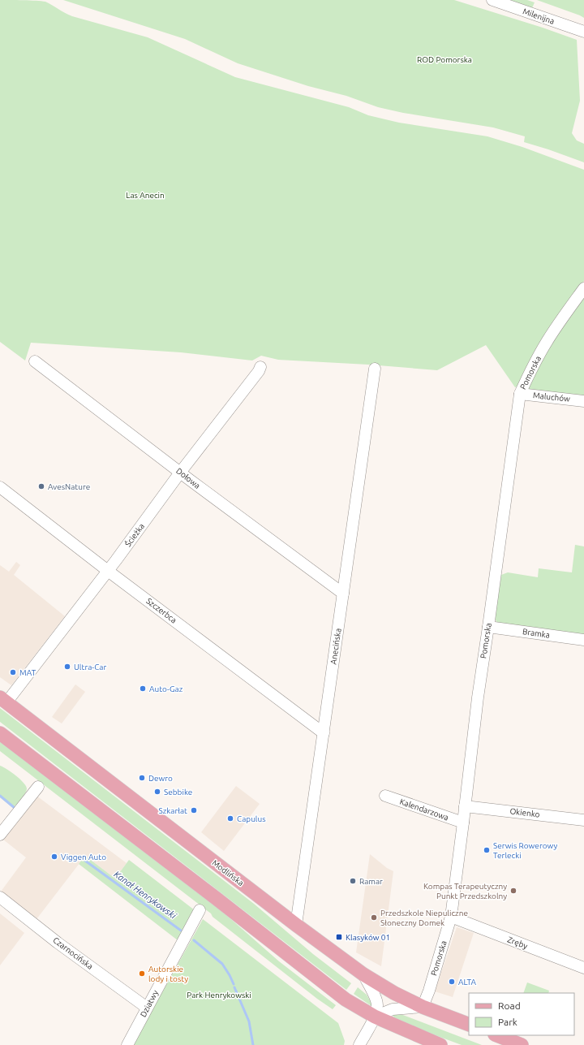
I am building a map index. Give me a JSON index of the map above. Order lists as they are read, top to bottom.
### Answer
{
  "streets": {
    "main road": ["Modlińska"],
    "street": [
      "Milenijna",
      "Pomorska",
      "Maluchów",
      "Dołowa",
      "Ścieżka",
      "Szczerbca",
      "Bramka",
      "Anecińska",
      "Kalendarzowa",
      "Okienko",
      "Zręby",
      "Czarnocińska",
      "Dziatwy"
    ]
  },
  "crossings": [
    ["Pomorska", "Maluchów"],
    ["Pomorska", "Bramka"],
    ["Pomorska", "Kalendarzowa"],
    ["Pomorska", "Okienko"],
    ["Pomorska", "Modlińska"],
    ["Pomorska", "Zręby"],
    ["Dołowa", "Ścieżka"],
    ["Dołowa", "Anecińska"],
    ["Ścieżka", "Szczerbca"],
    ["Ścieżka", "Modlińska"],
    ["Szczerbca", "Anecińska"],
    ["Anecińska", "Modlińska"],
    ["Czarnocińska", "Dziatwy"]
  ],
  "water": ["Kanał Henrykowski"],
  "parks": ["ROD Pomorska", "Las Anecin", "Park Henrykowski"],
  "places": {
    "other": [
      "AvesNature",
      "Ultra-Car",
      "MAT",
      "Auto-Gaz",
      "Dewro",
      "Sebbike",
      "Szkarłat",
      "Capulus",
      "Serwis Rowerowy Terlecki",
      "Viggen Auto",
      "Ramar",
      "Kompas Terapeutyczny Punkt Przedszkolny",
      "Przedszkole Niepuliczne Słoneczny Domek",
      "Autorskie lody i tosty",
      "ALTA"
    ],
    "transit": ["Klasyków 01"]
  },
  "legend": ["Road", "Park"]
}
